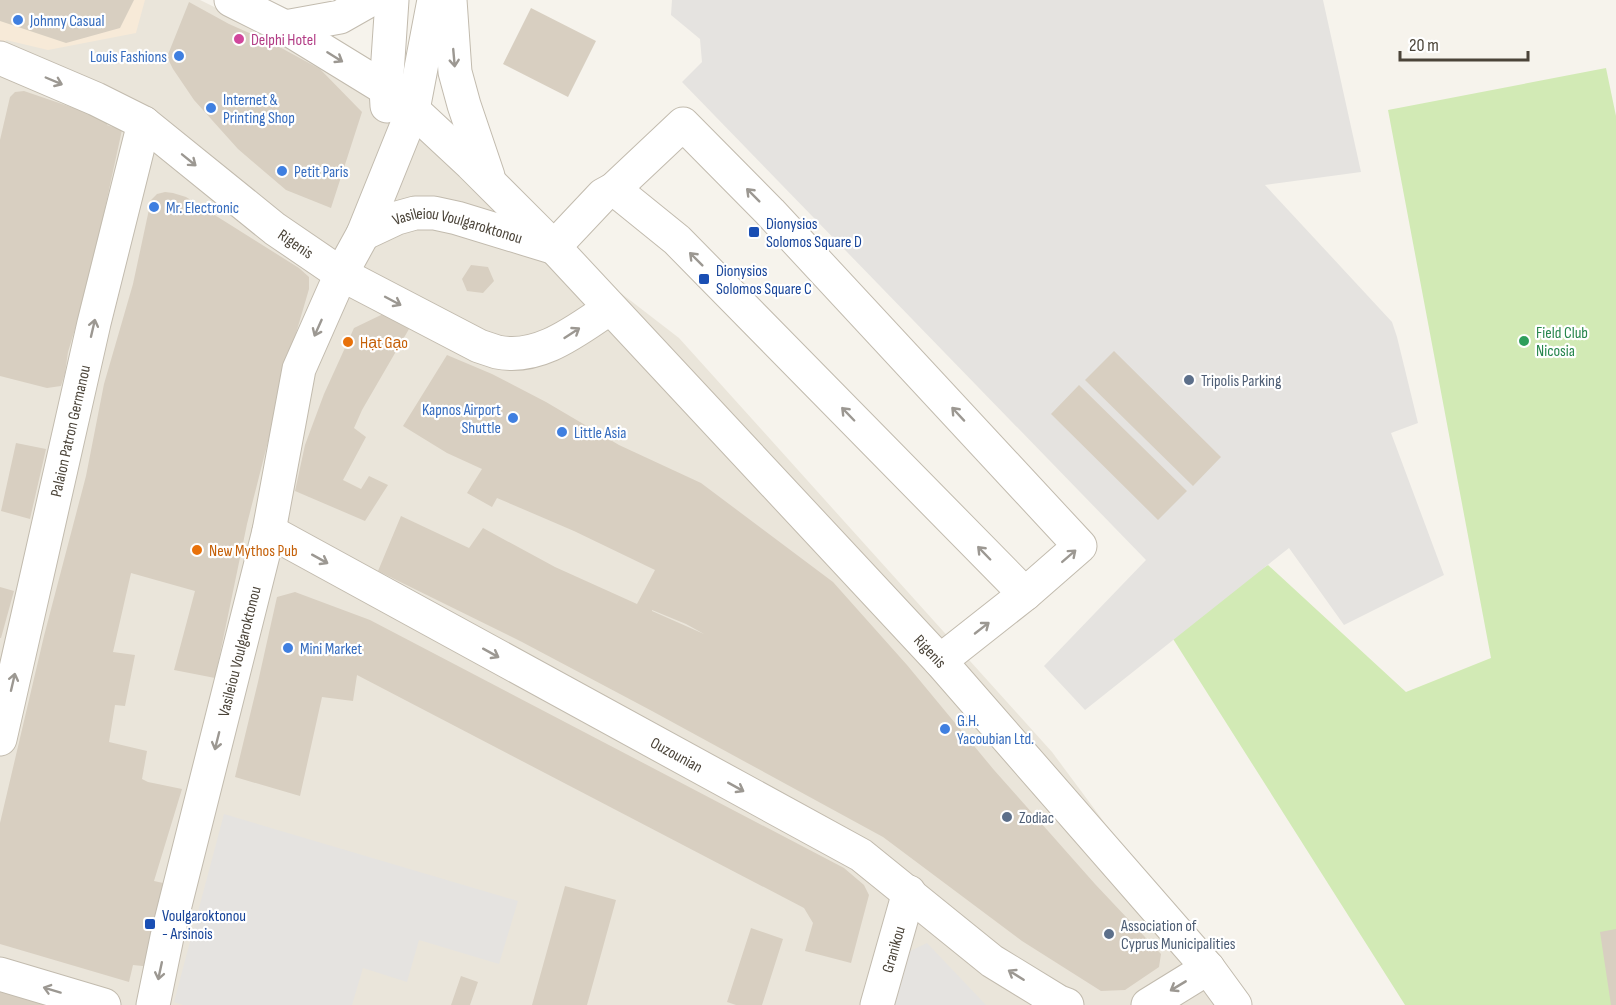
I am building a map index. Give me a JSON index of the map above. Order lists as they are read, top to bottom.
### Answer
{
  "streets": {
    "street": [
      "Vasileiou Voulgaroktonou",
      "Rigenis",
      "Palaion Patron Germanou",
      "Ouzounian",
      "Granikou"
    ]
  },
  "crossings": [
    ["Vasileiou Voulgaroktonou", "Rigenis"],
    ["Vasileiou Voulgaroktonou", "Ouzounian"],
    ["Rigenis", "Palaion Patron Germanou"],
    ["Ouzounian", "Granikou"]
  ],
  "one_way": ["Vasileiou Voulgaroktonou", "Palaion Patron Germanou"],
  "places": {
    "other": [
      "Johnny Casual",
      "Delphi Hotel",
      "Louis Fashions",
      "Internet & Printing Shop",
      "Petit Paris",
      "Mr. Electronic",
      "Field Club Nicosia",
      "Hạt Gạo",
      "Tripolis Parking",
      "Kapnos Airport Shuttle",
      "Little Asia",
      "New Mythos Pub",
      "Mini Market",
      "G.H. Yacoubian Ltd.",
      "Zodiac",
      "Association of Cyprus Municipalities"
    ],
    "transit": ["Dionysios Solomos Square D", "Dionysios Solomos Square C", "Voulgaroktonou - Arsinois"]
  },
  "scale_bar": "20 m"
}
